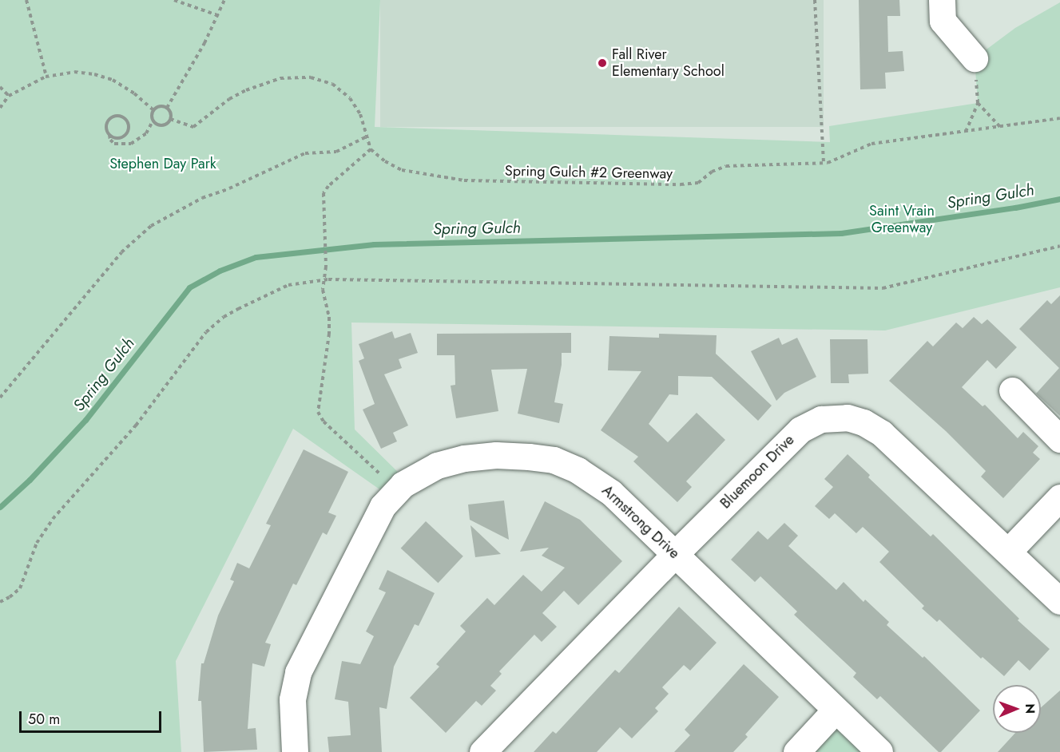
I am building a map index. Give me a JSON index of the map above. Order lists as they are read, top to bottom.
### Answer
{
  "streets": {
    "street": ["Bluemoon Drive", "Armstrong Drive"],
    "path": ["Spring Gulch #2 Greenway"]
  },
  "crossings": [
    ["Bluemoon Drive", "Armstrong Drive"]
  ],
  "water": ["Spring Gulch"],
  "parks": ["Stephen Day Park", "Saint Vrain Greenway"],
  "places": ["Fall River Elementary School"],
  "scale_bar": "50 m",
  "north": "right"
}
